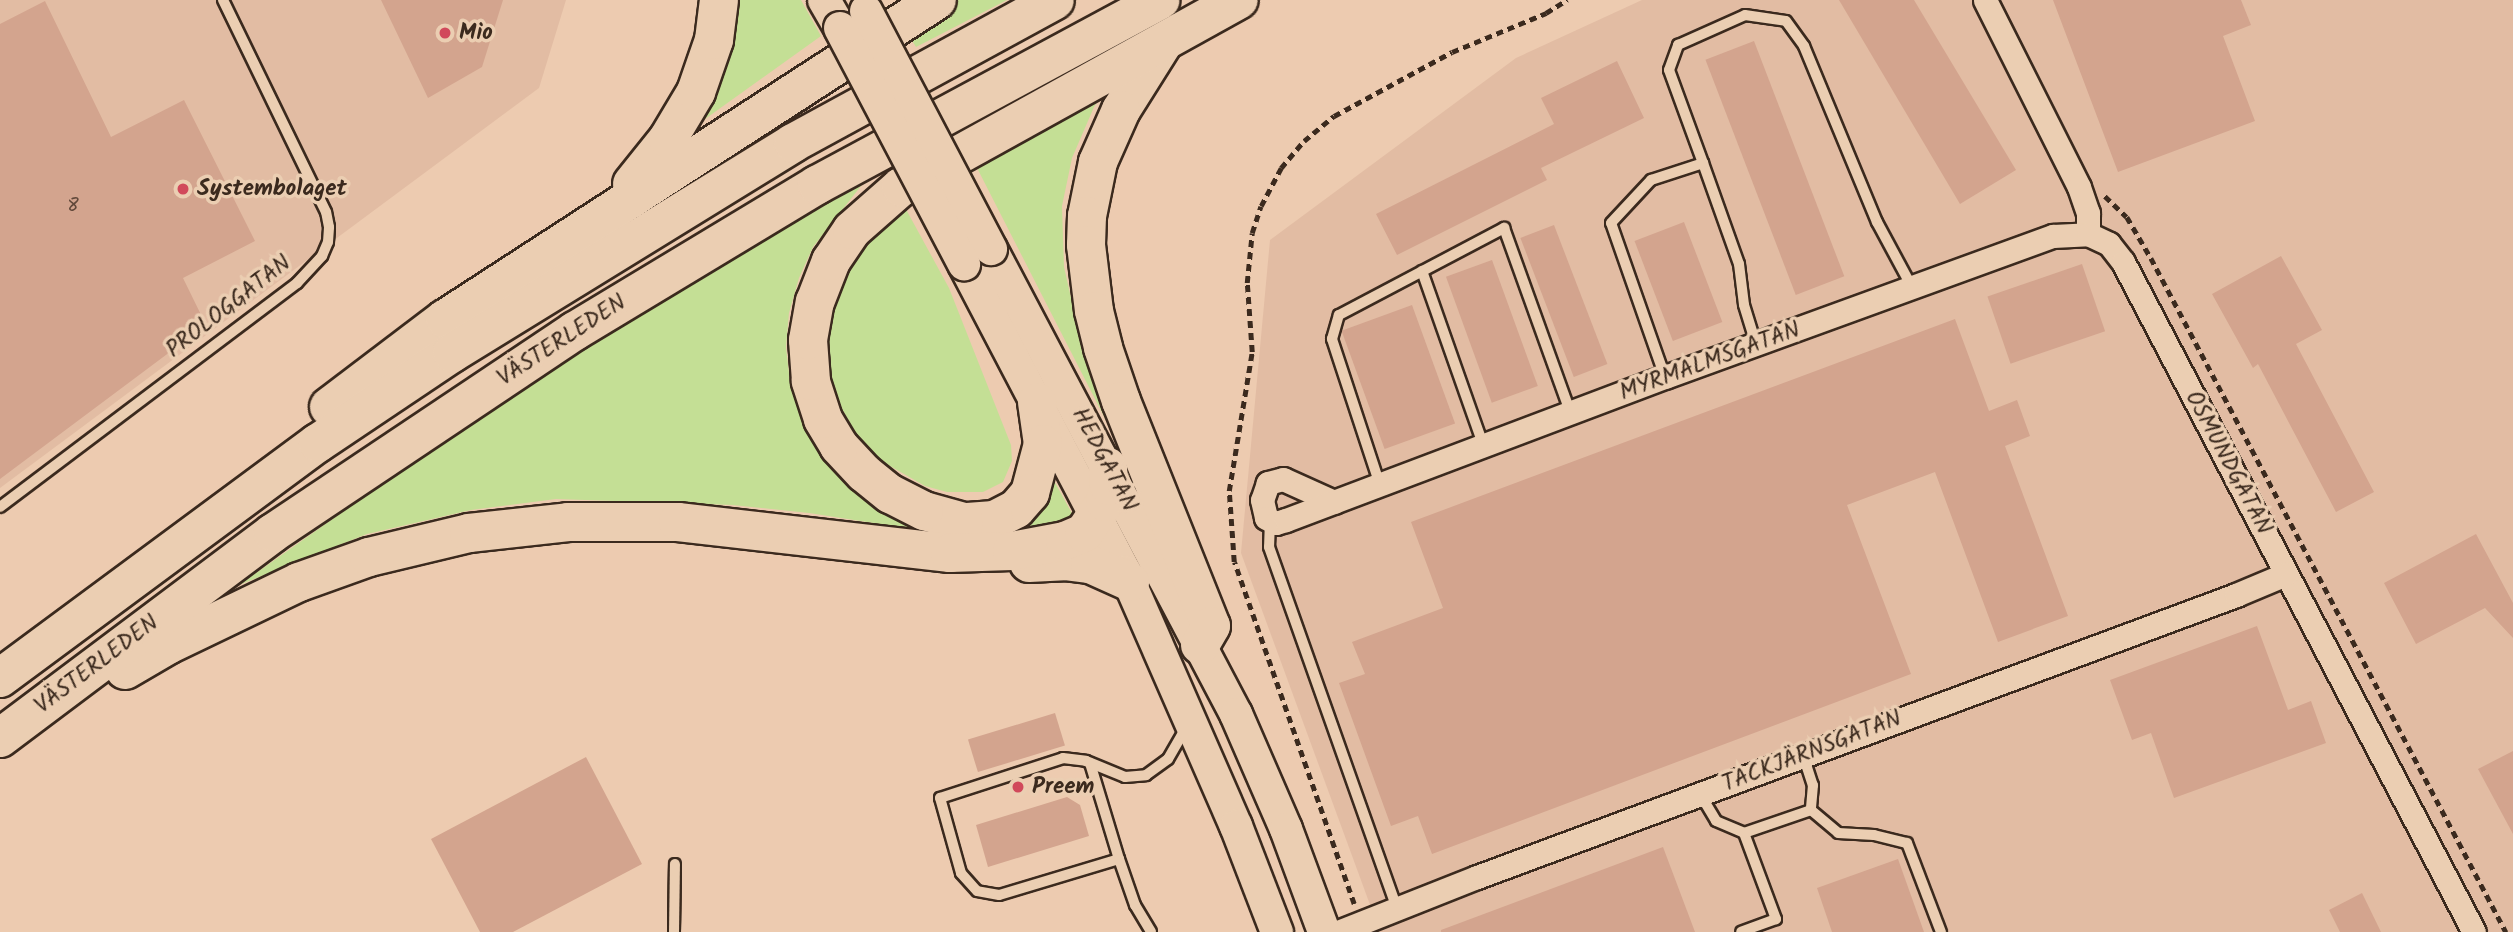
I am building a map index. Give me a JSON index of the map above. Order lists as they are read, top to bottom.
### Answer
{
  "streets": {
    "highway": ["VÄSTERLEDEN"],
    "main road": ["HEDGATAN"],
    "street": ["MYRMALMSGATAN", "OSMUNDGATAN", "TACKJÄRNSGATAN"],
    "lane": ["PROLOGGATAN"]
  },
  "crossings": [
    ["MYRMALMSGATAN", "OSMUNDGATAN"],
    ["OSMUNDGATAN", "TACKJÄRNSGATAN"]
  ],
  "places": ["Mio", "Systembolaget", "Preem"],
  "house_numbers": ["8"]
}
